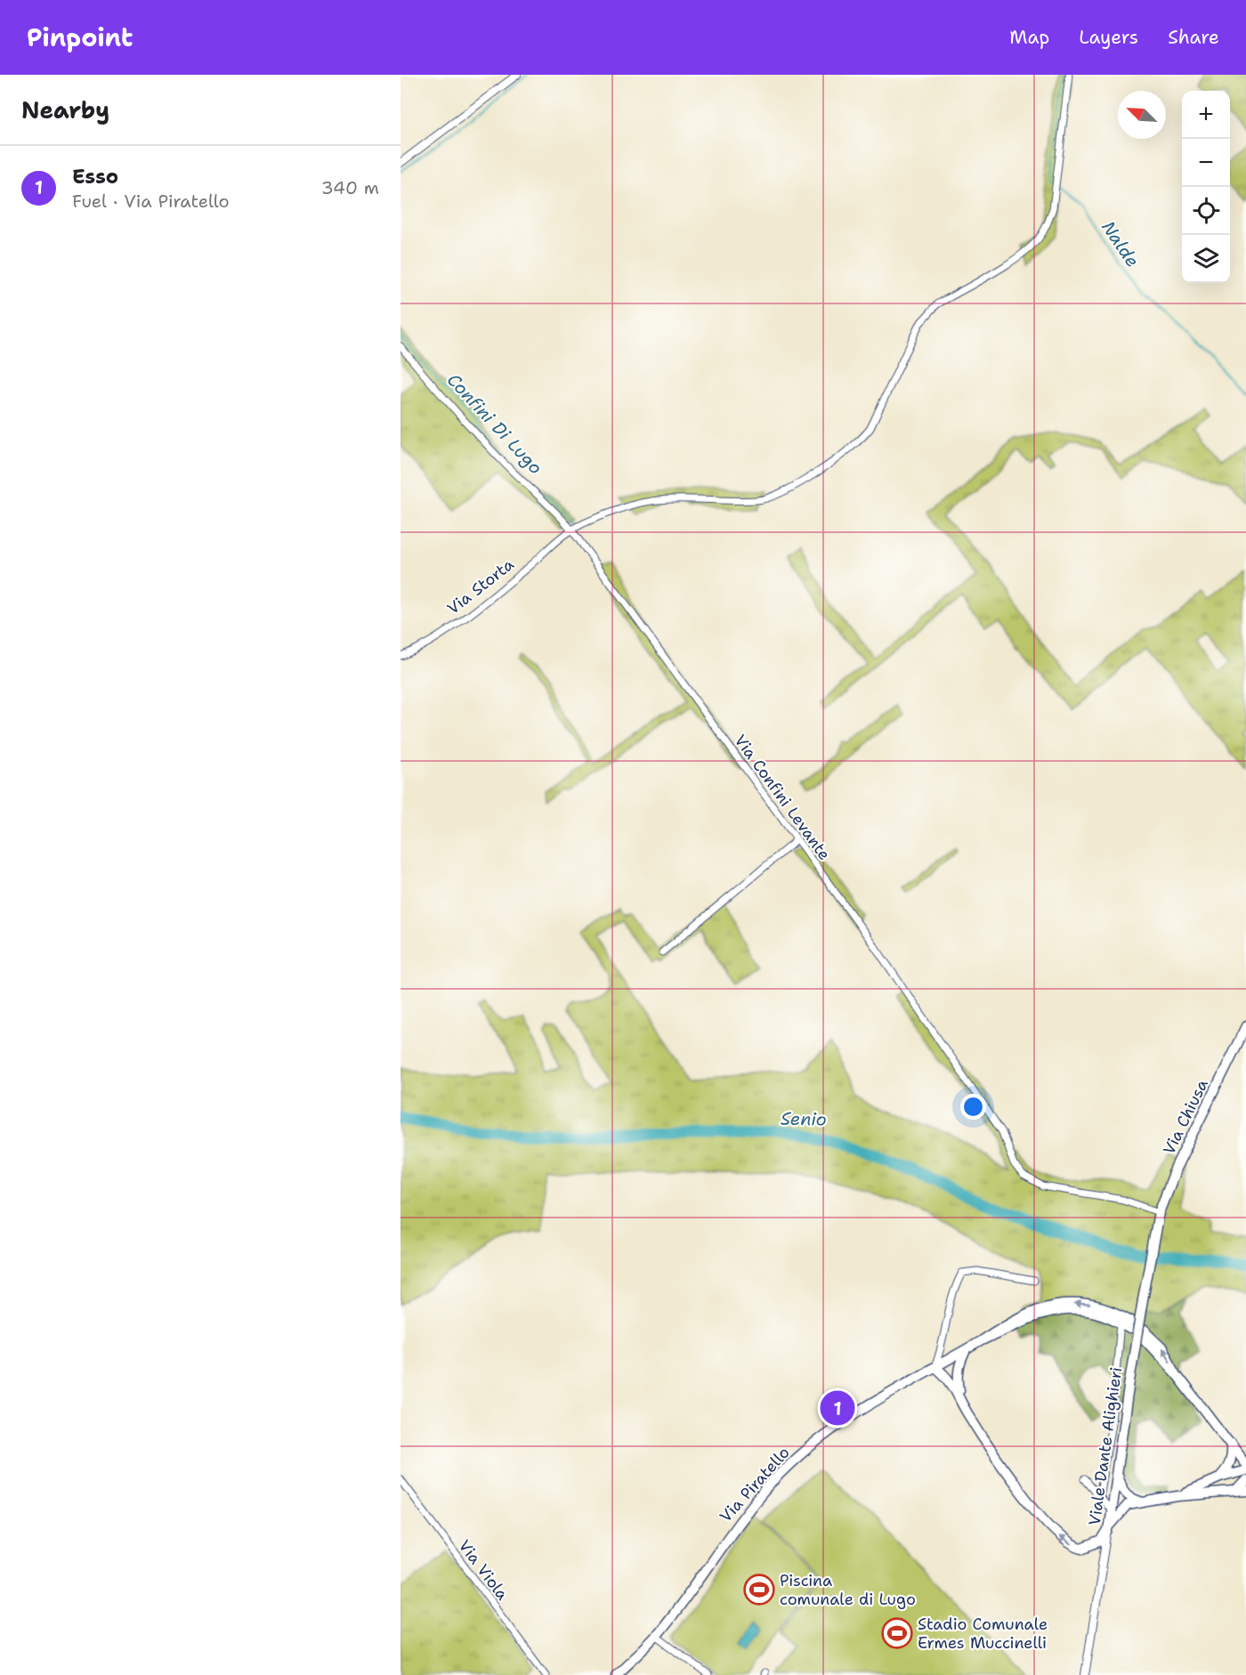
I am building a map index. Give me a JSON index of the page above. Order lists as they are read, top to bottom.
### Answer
{
  "streets": {
    "main road": ["Via Chiusa", "Viale Dante Alighieri", "Via Piratello"],
    "street": ["Via Storta", "Via Confini Levante", "Via Viola"]
  },
  "crossings": [
    ["Via Storta", "Via Confini Levante"],
    ["Via Confini Levante", "Via Chiusa"],
    ["Via Confini Levante", "Viale Dante Alighieri"],
    ["Via Chiusa", "Viale Dante Alighieri"]
  ],
  "water": ["Nalde", "Confini Di Lugo", "Senio"],
  "places": {
    "sports": ["Piscina comunale di Lugo", "Stadio Comunale Ermes Muccinelli"]
  },
  "north": "top left",
  "page": {
    "header": "Pinpoint",
    "nav": ["Map", "Layers", "Share"],
    "heading": "Nearby",
    "map_buttons": ["+", "−"],
    "list": [
      {
        "mark": "1",
        "name": "Esso",
        "note": "Fuel · Via Piratello",
        "value": "340 m"
      }
    ],
    "pins": "1"
  }
}
